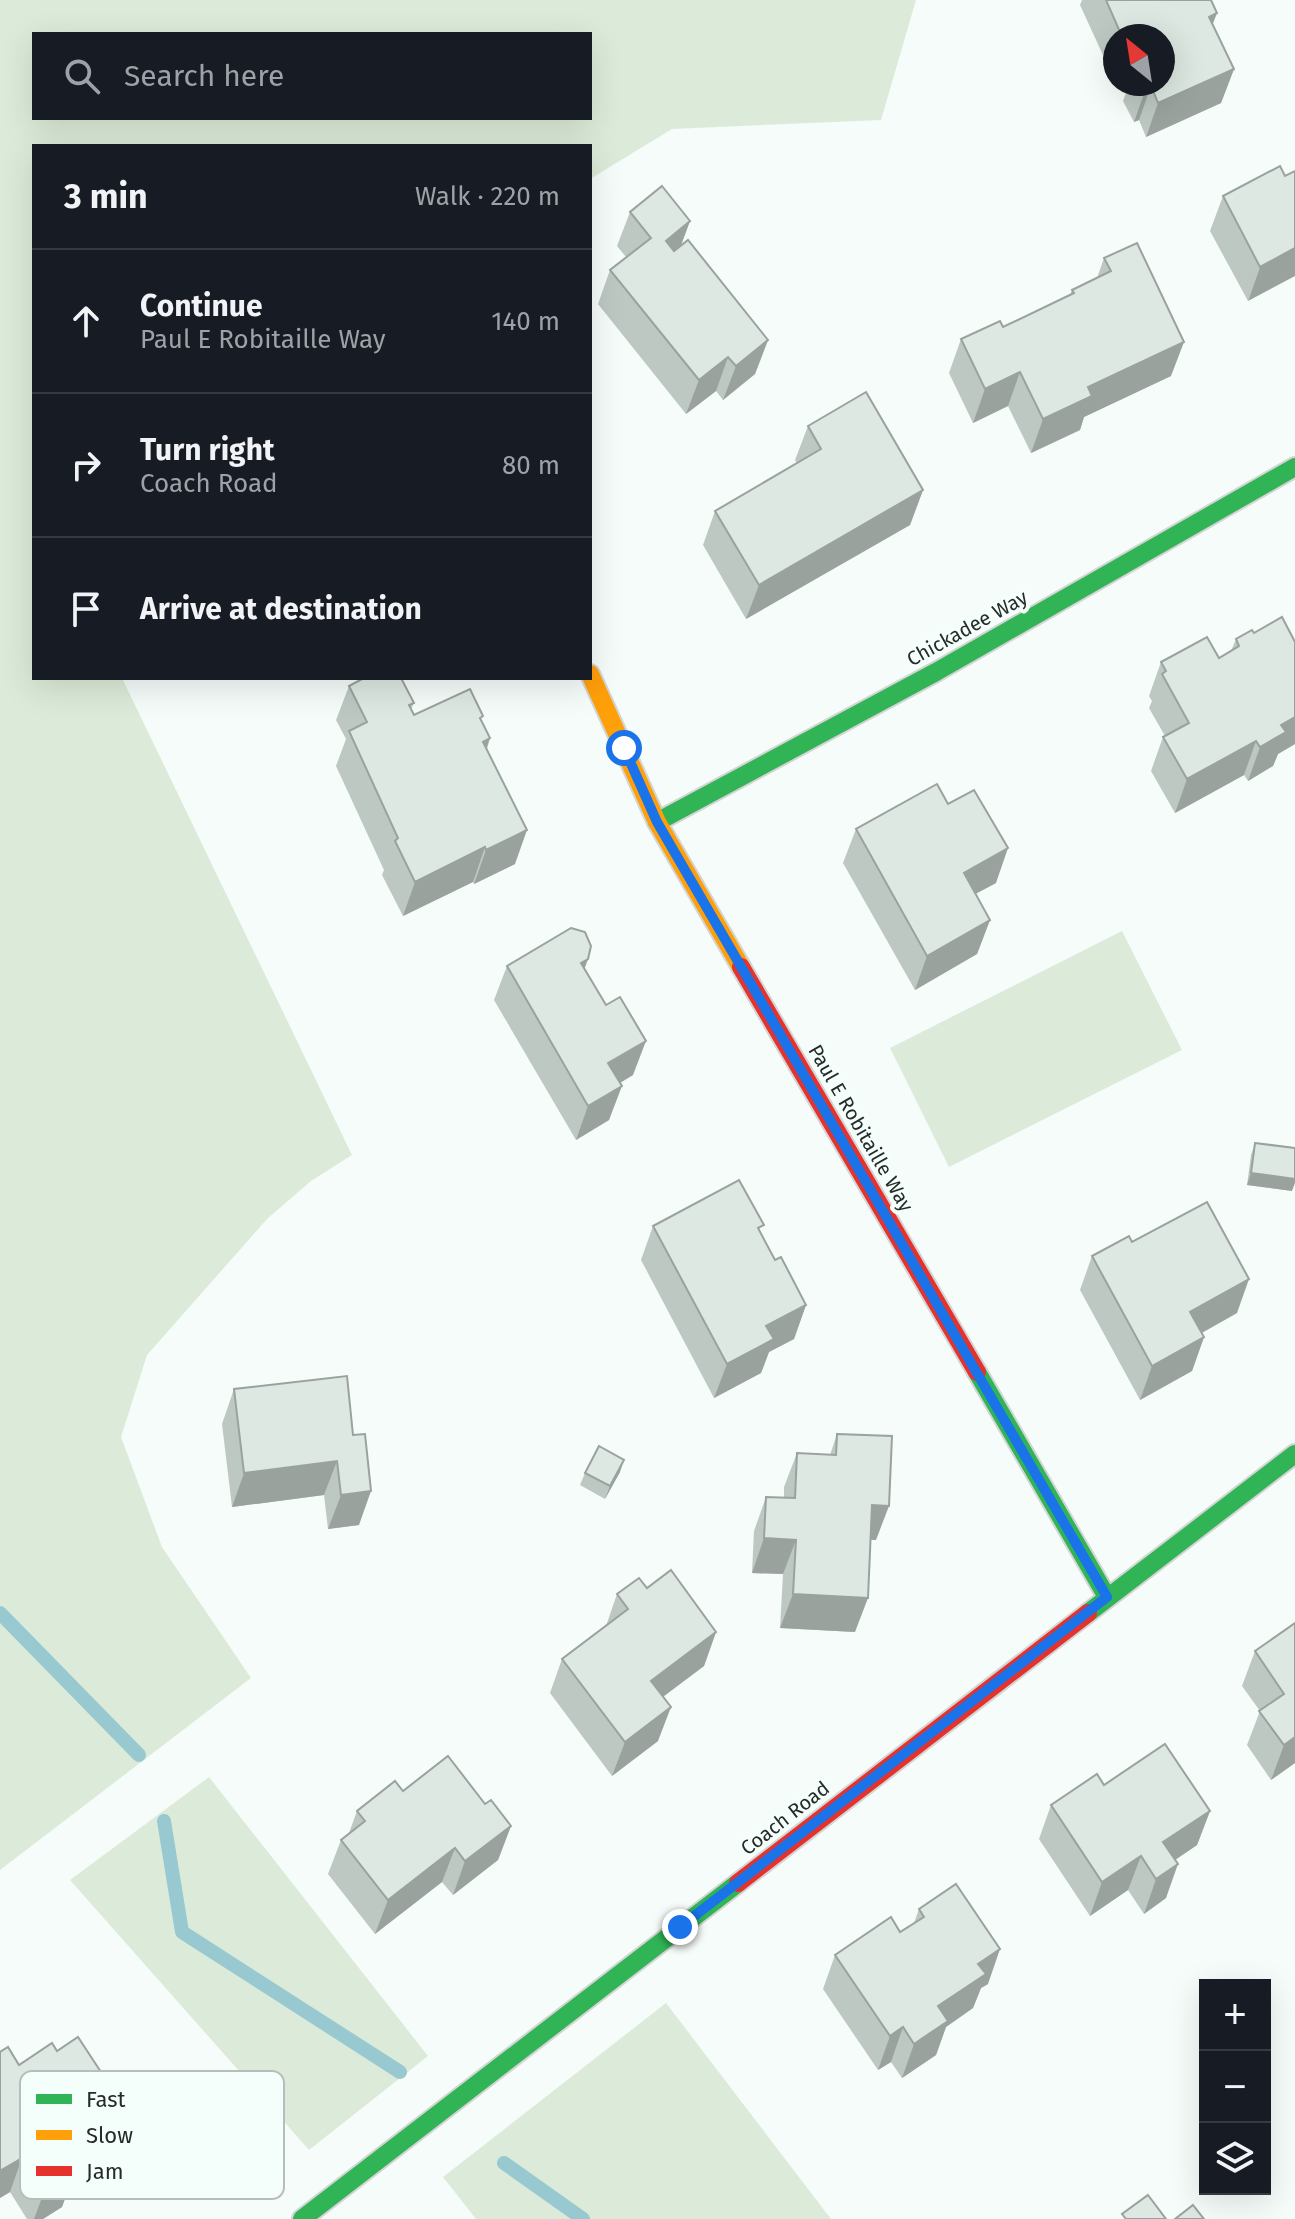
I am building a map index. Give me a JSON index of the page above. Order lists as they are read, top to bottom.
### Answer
{
  "streets": {
    "street": ["Chickadee Way", "Paul E Robitaille Way", "Coach Road"]
  },
  "crossings": [
    ["Chickadee Way", "Paul E Robitaille Way"],
    ["Paul E Robitaille Way", "Coach Road"]
  ],
  "legend": ["Fast", "Slow", "Jam"],
  "north": "top left",
  "page": {
    "search": "Search here",
    "heading": ["3 min", "Walk · 220 m"],
    "list": [
      ["Continue", "Paul E Robitaille Way", "140 m"],
      ["Turn right", "Coach Road", "80 m"],
      "Arrive at destination"
    ],
    "map_buttons": ["+", "−"]
  }
}
